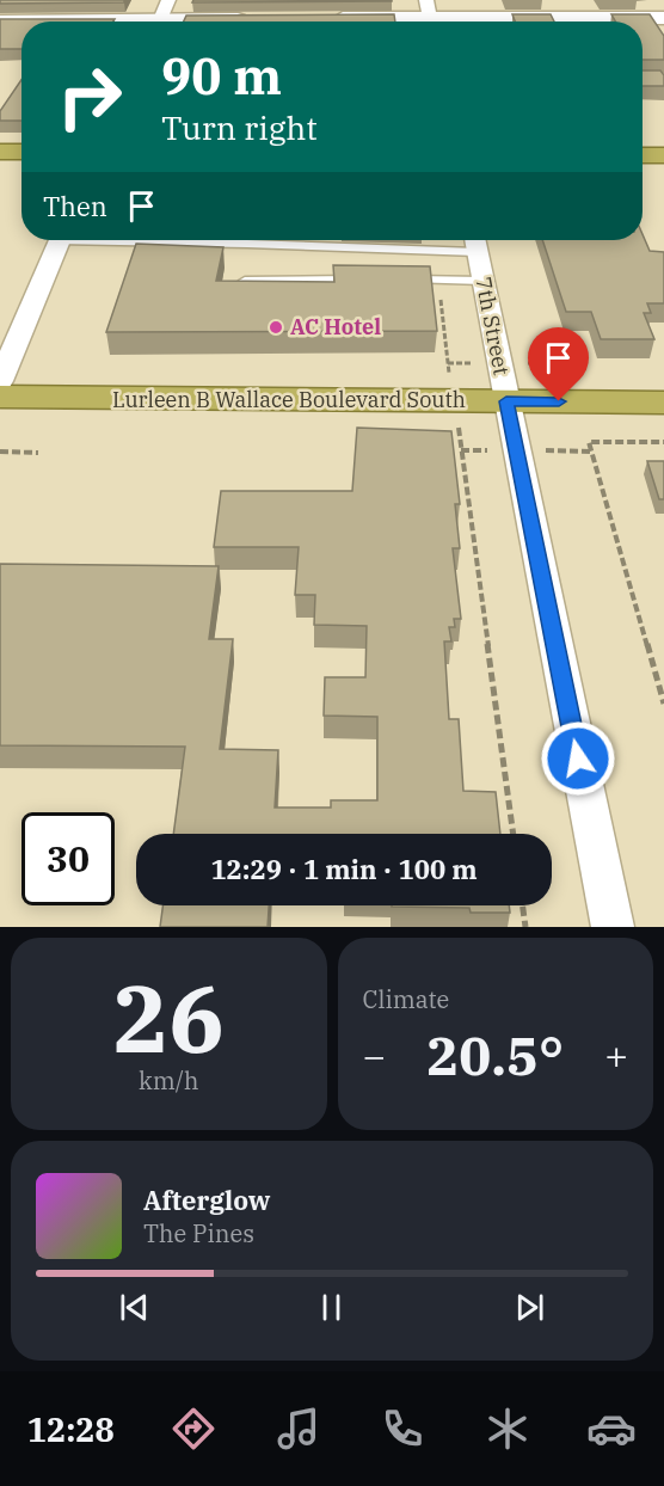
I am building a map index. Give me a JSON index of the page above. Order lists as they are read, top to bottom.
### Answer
{
  "streets": {
    "highway": ["Lurleen B Wallace Boulevard South"],
    "street": ["7th Street"]
  },
  "crossings": [
    ["7th Street", "Lurleen B Wallace Boulevard South"]
  ],
  "places": ["AC Hotel"],
  "page": {
    "turn": ["90 m", "Turn right"],
    "then": "Then",
    "limit": "30",
    "trip": "12:29 · 1 min · 100 m",
    "tile": [
      ["26", "km/h"],
      "Climate"
    ],
    "heat": ["−", "20.5°", "+"],
    "song": ["Afterglow", "The Pines"],
    "tabs": "12:28"
  }
}
